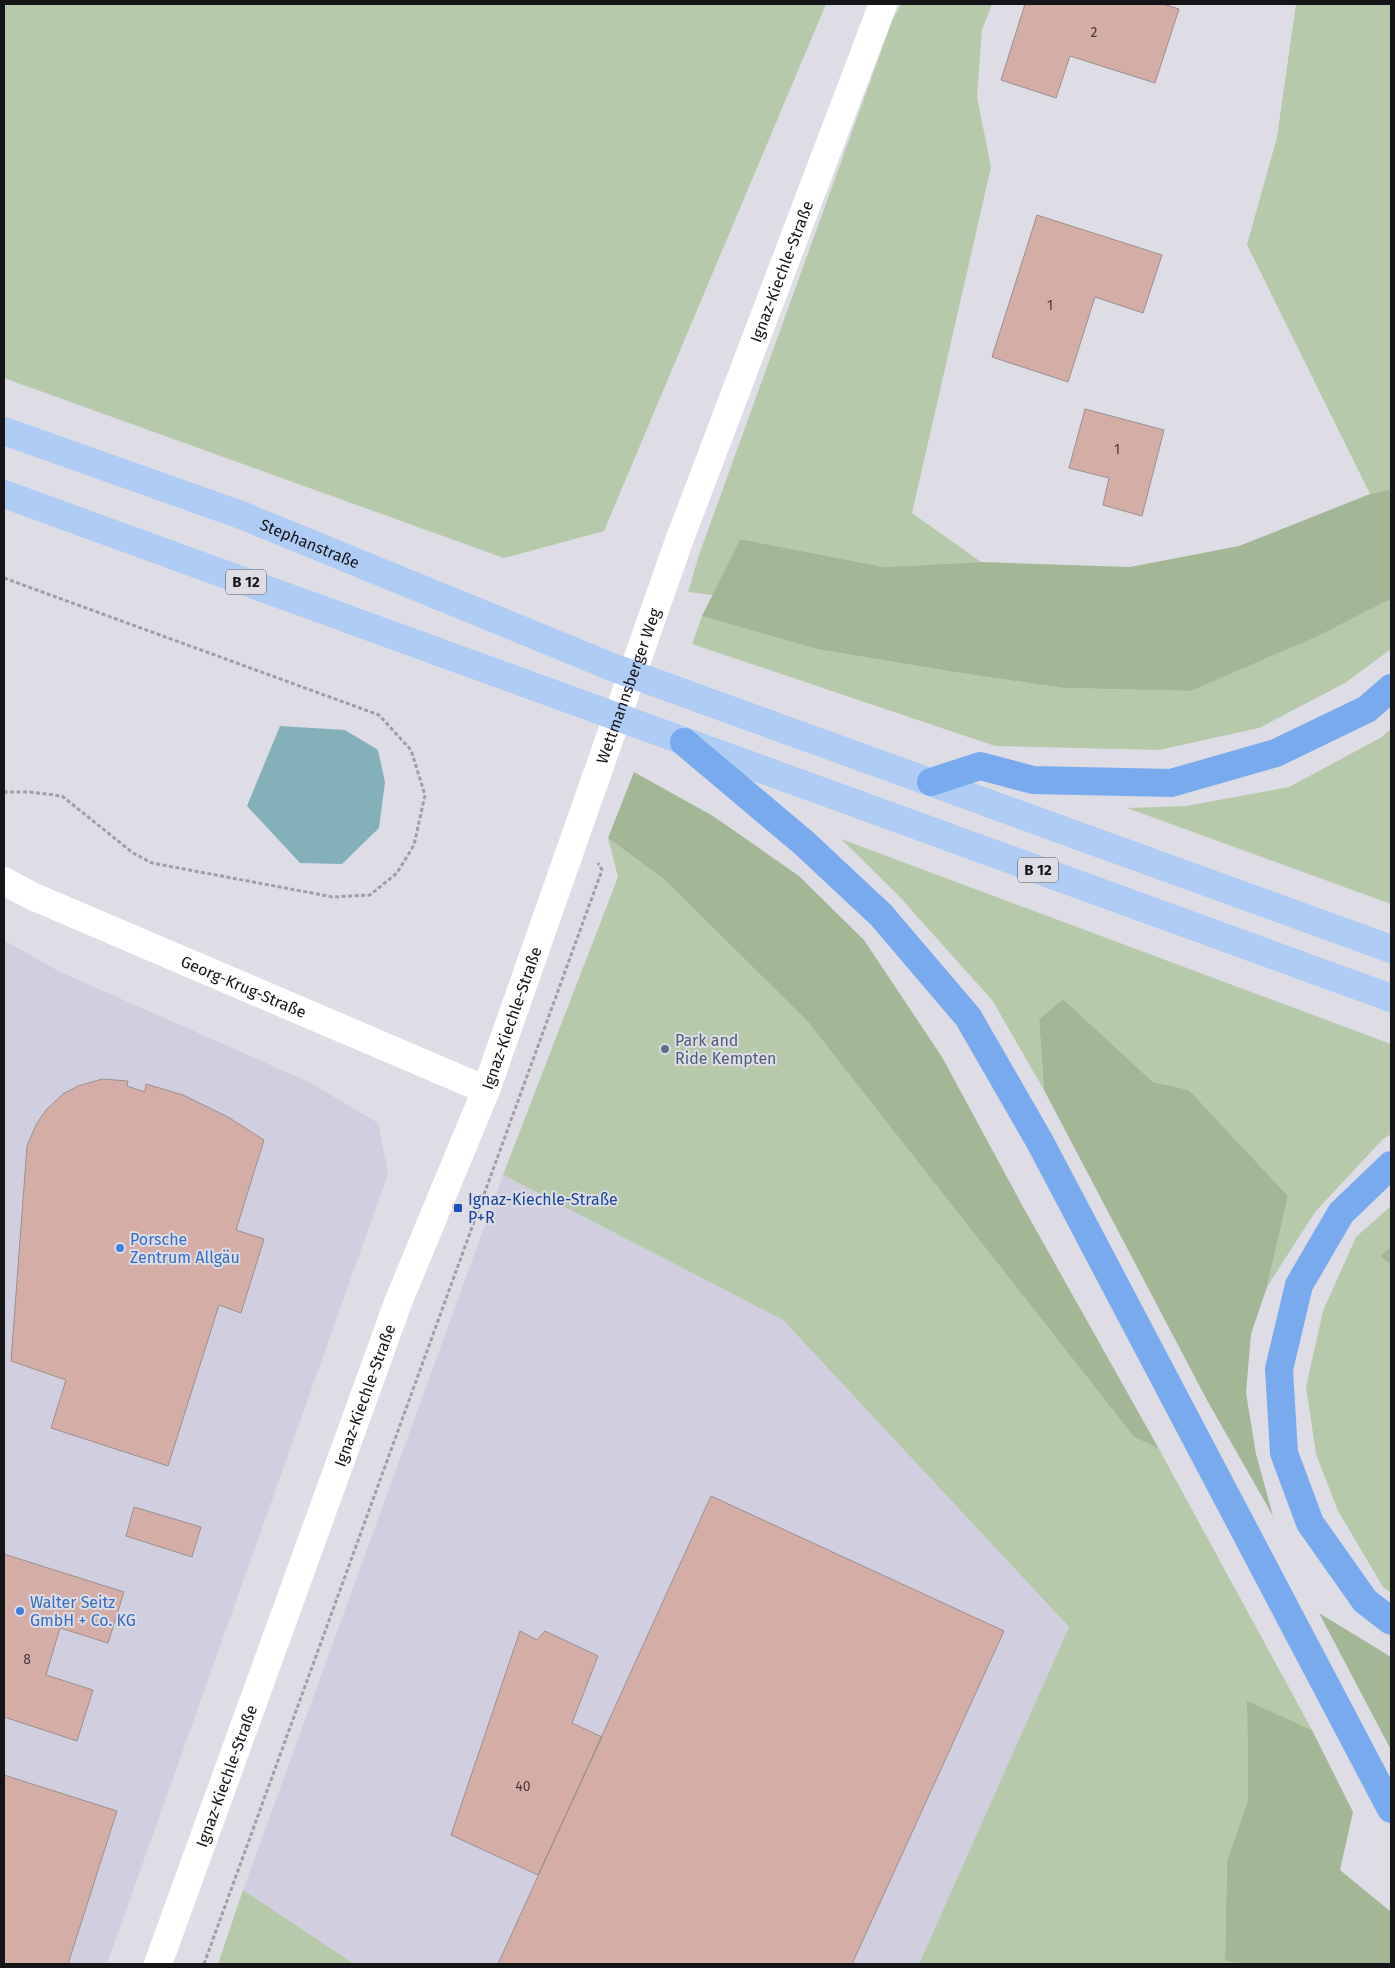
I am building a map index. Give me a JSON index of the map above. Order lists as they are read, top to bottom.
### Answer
{
  "streets": {
    "main road": ["Stephanstraße", "B 12"],
    "street": ["Ignaz-Kiechle-Straße", "Wettmannsberger Weg", "Georg-Krug-Straße"]
  },
  "crossings": [
    ["Ignaz-Kiechle-Straße", "Wettmannsberger Weg"],
    ["Ignaz-Kiechle-Straße", "Georg-Krug-Straße"]
  ],
  "places": {
    "other": ["Park and Ride Kempten", "Porsche Zentrum Allgäu", "Walter Seitz GmbH + Co. KG"],
    "transit": ["Ignaz-Kiechle-Straße P+R"]
  },
  "house_numbers": [
    "2",
    "1",
    "1",
    "8",
    "40"
  ]
}
